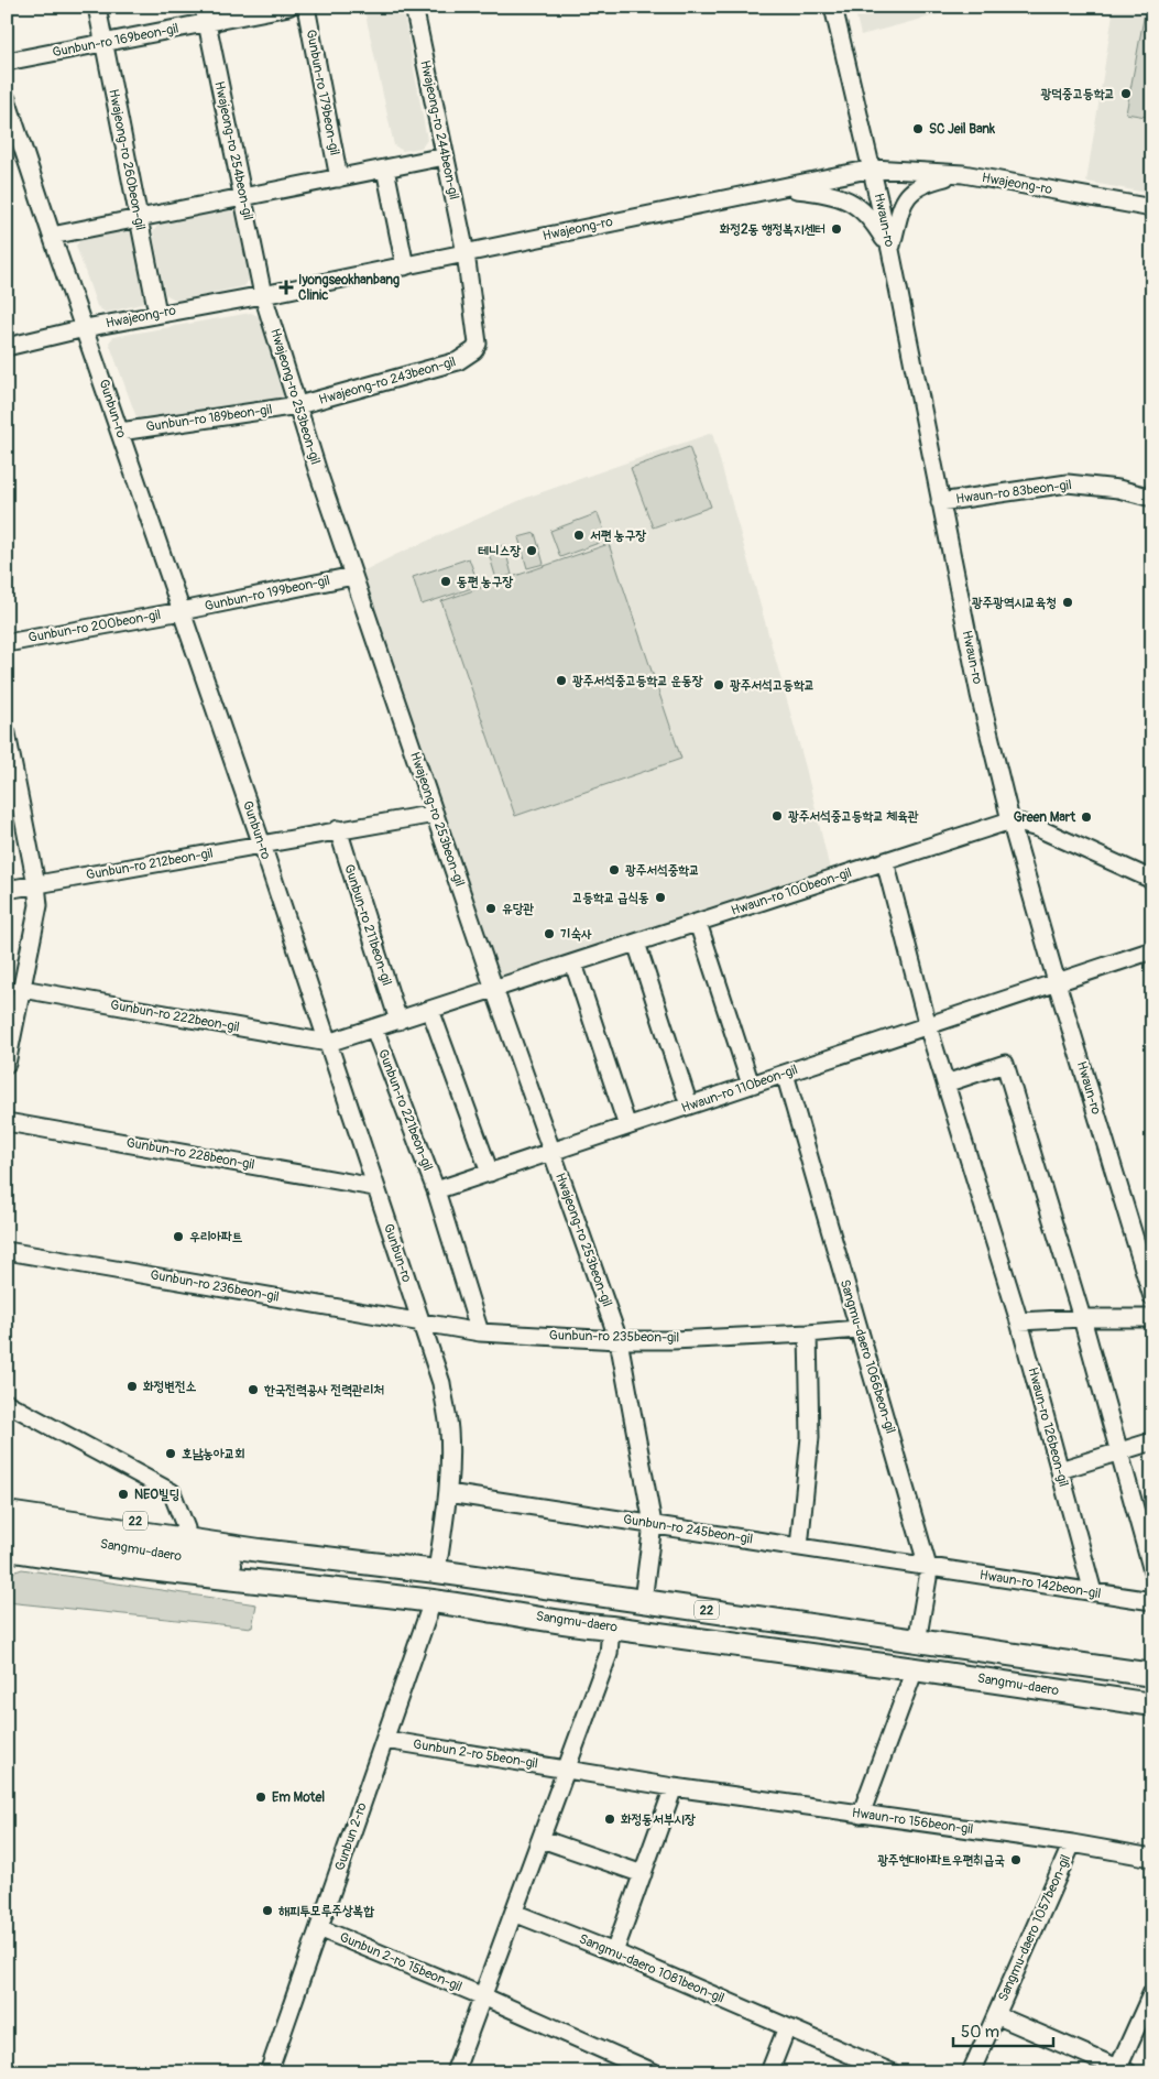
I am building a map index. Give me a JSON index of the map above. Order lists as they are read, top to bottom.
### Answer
{
  "streets": {
    "main road": ["22", "Sangmu-daero"],
    "street": [
      "Gunbun-ro 169beon-gil",
      "Gunbun-ro 179beon-gil",
      "Hwajeong-ro 244beon-gil",
      "Hwajeong-ro 254beon-gil",
      "Hwajeong-ro 260beon-gil",
      "Hwajeong-ro",
      "Hwaun-ro",
      "Hwajeong-ro 243beon-gil",
      "Hwajeong-ro 253beon-gil",
      "Gunbun-ro",
      "Gunbun-ro 189beon-gil",
      "Hwaun-ro 83beon-gil",
      "Gunbun-ro 199beon-gil",
      "Gunbun-ro 200beon-gil",
      "Gunbun-ro 212beon-gil",
      "Hwaun-ro 100beon-gil",
      "Gunbun-ro 211beon-gil",
      "Gunbun-ro 222beon-gil",
      "Hwaun-ro 110beon-gil",
      "Gunbun-ro 221beon-gil",
      "Gunbun-ro 228beon-gil",
      "Gunbun-ro 236beon-gil",
      "Gunbun-ro 235beon-gil",
      "Sangmu-daero 1066beon-gil",
      "Hwaun-ro 126beon-gil",
      "Gunbun-ro 245beon-gil",
      "Hwaun-ro 142beon-gil",
      "Gunbun 2-ro 5beon-gil",
      "Hwaun-ro 156beon-gil",
      "Gunbun 2-ro",
      "Sangmu-daero 1057beon-gil",
      "Gunbun 2-ro 15beon-gil",
      "Sangmu-daero 1081beon-gil"
    ]
  },
  "crossings": [
    ["Gunbun-ro 169beon-gil", "Hwajeong-ro 254beon-gil"],
    ["Gunbun-ro 169beon-gil", "Hwajeong-ro 260beon-gil"],
    ["Hwajeong-ro 244beon-gil", "Hwajeong-ro"],
    ["Hwajeong-ro 244beon-gil", "Hwajeong-ro 243beon-gil"],
    ["Hwajeong-ro 254beon-gil", "Hwajeong-ro"],
    ["Hwajeong-ro 254beon-gil", "Hwajeong-ro 253beon-gil"],
    ["Hwajeong-ro 260beon-gil", "Hwajeong-ro"],
    ["Hwajeong-ro", "Hwaun-ro"],
    ["Hwajeong-ro", "Hwajeong-ro 243beon-gil"],
    ["Hwajeong-ro", "Hwajeong-ro 253beon-gil"],
    ["Hwajeong-ro", "Gunbun-ro"],
    ["Hwaun-ro", "Hwaun-ro 83beon-gil"],
    ["Hwaun-ro", "Hwaun-ro 100beon-gil"],
    ["Hwaun-ro", "Hwaun-ro 110beon-gil"],
    ["Hwajeong-ro 243beon-gil", "Hwajeong-ro 253beon-gil"],
    ["Hwajeong-ro 243beon-gil", "Gunbun-ro 189beon-gil"],
    ["Hwajeong-ro 253beon-gil", "Gunbun-ro 189beon-gil"],
    ["Hwajeong-ro 253beon-gil", "Gunbun-ro 199beon-gil"],
    ["Hwajeong-ro 253beon-gil", "Hwaun-ro 100beon-gil"],
    ["Hwajeong-ro 253beon-gil", "Hwaun-ro 110beon-gil"],
    ["Hwajeong-ro 253beon-gil", "Gunbun-ro 235beon-gil"],
    ["Hwajeong-ro 253beon-gil", "Gunbun-ro 245beon-gil"],
    ["Hwajeong-ro 253beon-gil", "Sangmu-daero"],
    ["Gunbun-ro", "Gunbun-ro 189beon-gil"],
    ["Gunbun-ro", "Gunbun-ro 199beon-gil"],
    ["Gunbun-ro", "Gunbun-ro 200beon-gil"],
    ["Gunbun-ro", "Gunbun-ro 212beon-gil"],
    ["Gunbun-ro", "Gunbun-ro 222beon-gil"],
    ["Gunbun-ro", "Gunbun-ro 228beon-gil"],
    ["Gunbun-ro", "Gunbun-ro 236beon-gil"],
    ["Gunbun-ro", "Gunbun-ro 235beon-gil"],
    ["Gunbun-ro", "Gunbun-ro 245beon-gil"],
    ["Gunbun-ro", "Sangmu-daero"],
    ["Gunbun-ro 199beon-gil", "Gunbun-ro 200beon-gil"],
    ["Hwaun-ro 110beon-gil", "Gunbun-ro 221beon-gil"],
    ["Hwaun-ro 110beon-gil", "Sangmu-daero 1066beon-gil"],
    ["Gunbun-ro 221beon-gil", "Gunbun-ro 235beon-gil"],
    ["Gunbun-ro 236beon-gil", "Gunbun-ro 235beon-gil"],
    ["Gunbun-ro 235beon-gil", "Sangmu-daero 1066beon-gil"],
    ["Sangmu-daero 1066beon-gil", "Gunbun-ro 245beon-gil"],
    ["Sangmu-daero 1066beon-gil", "Sangmu-daero"],
    ["Sangmu-daero 1066beon-gil", "Hwaun-ro 142beon-gil"],
    ["Hwaun-ro 126beon-gil", "Hwaun-ro 142beon-gil"],
    ["22", "Sangmu-daero"],
    ["Gunbun-ro 245beon-gil", "Hwaun-ro 142beon-gil"],
    ["Sangmu-daero", "Gunbun 2-ro"],
    ["Gunbun 2-ro 5beon-gil", "Hwaun-ro 156beon-gil"],
    ["Gunbun 2-ro 5beon-gil", "Gunbun 2-ro"],
    ["Hwaun-ro 156beon-gil", "Sangmu-daero 1057beon-gil"],
    ["Gunbun 2-ro", "Gunbun 2-ro 15beon-gil"]
  ],
  "places": {
    "other": [
      "광덕중고등학교",
      "SC Jeil Bank",
      "화정2동 행정복지센터",
      "서편 농구장",
      "테니스장",
      "동편 농구장",
      "광주광역시교육청",
      "광주서석중고등학교 운동장",
      "광주서석고등학교",
      "광주서석중고등학교 체육관",
      "Green Mart",
      "광주서석중학교",
      "고등학교 급식동",
      "유당관",
      "기숙사",
      "우리아파트",
      "화정변전소",
      "한국전력공사 전력관리처",
      "호남농아교회",
      "NEO빌딩",
      "Em Motel",
      "화정동서부시장",
      "광주현대아파트우편취급국",
      "해피투모루주상복합"
    ],
    "health": ["Iyongseokhanbang Clinic"]
  },
  "scale_bar": "50 m"
}
